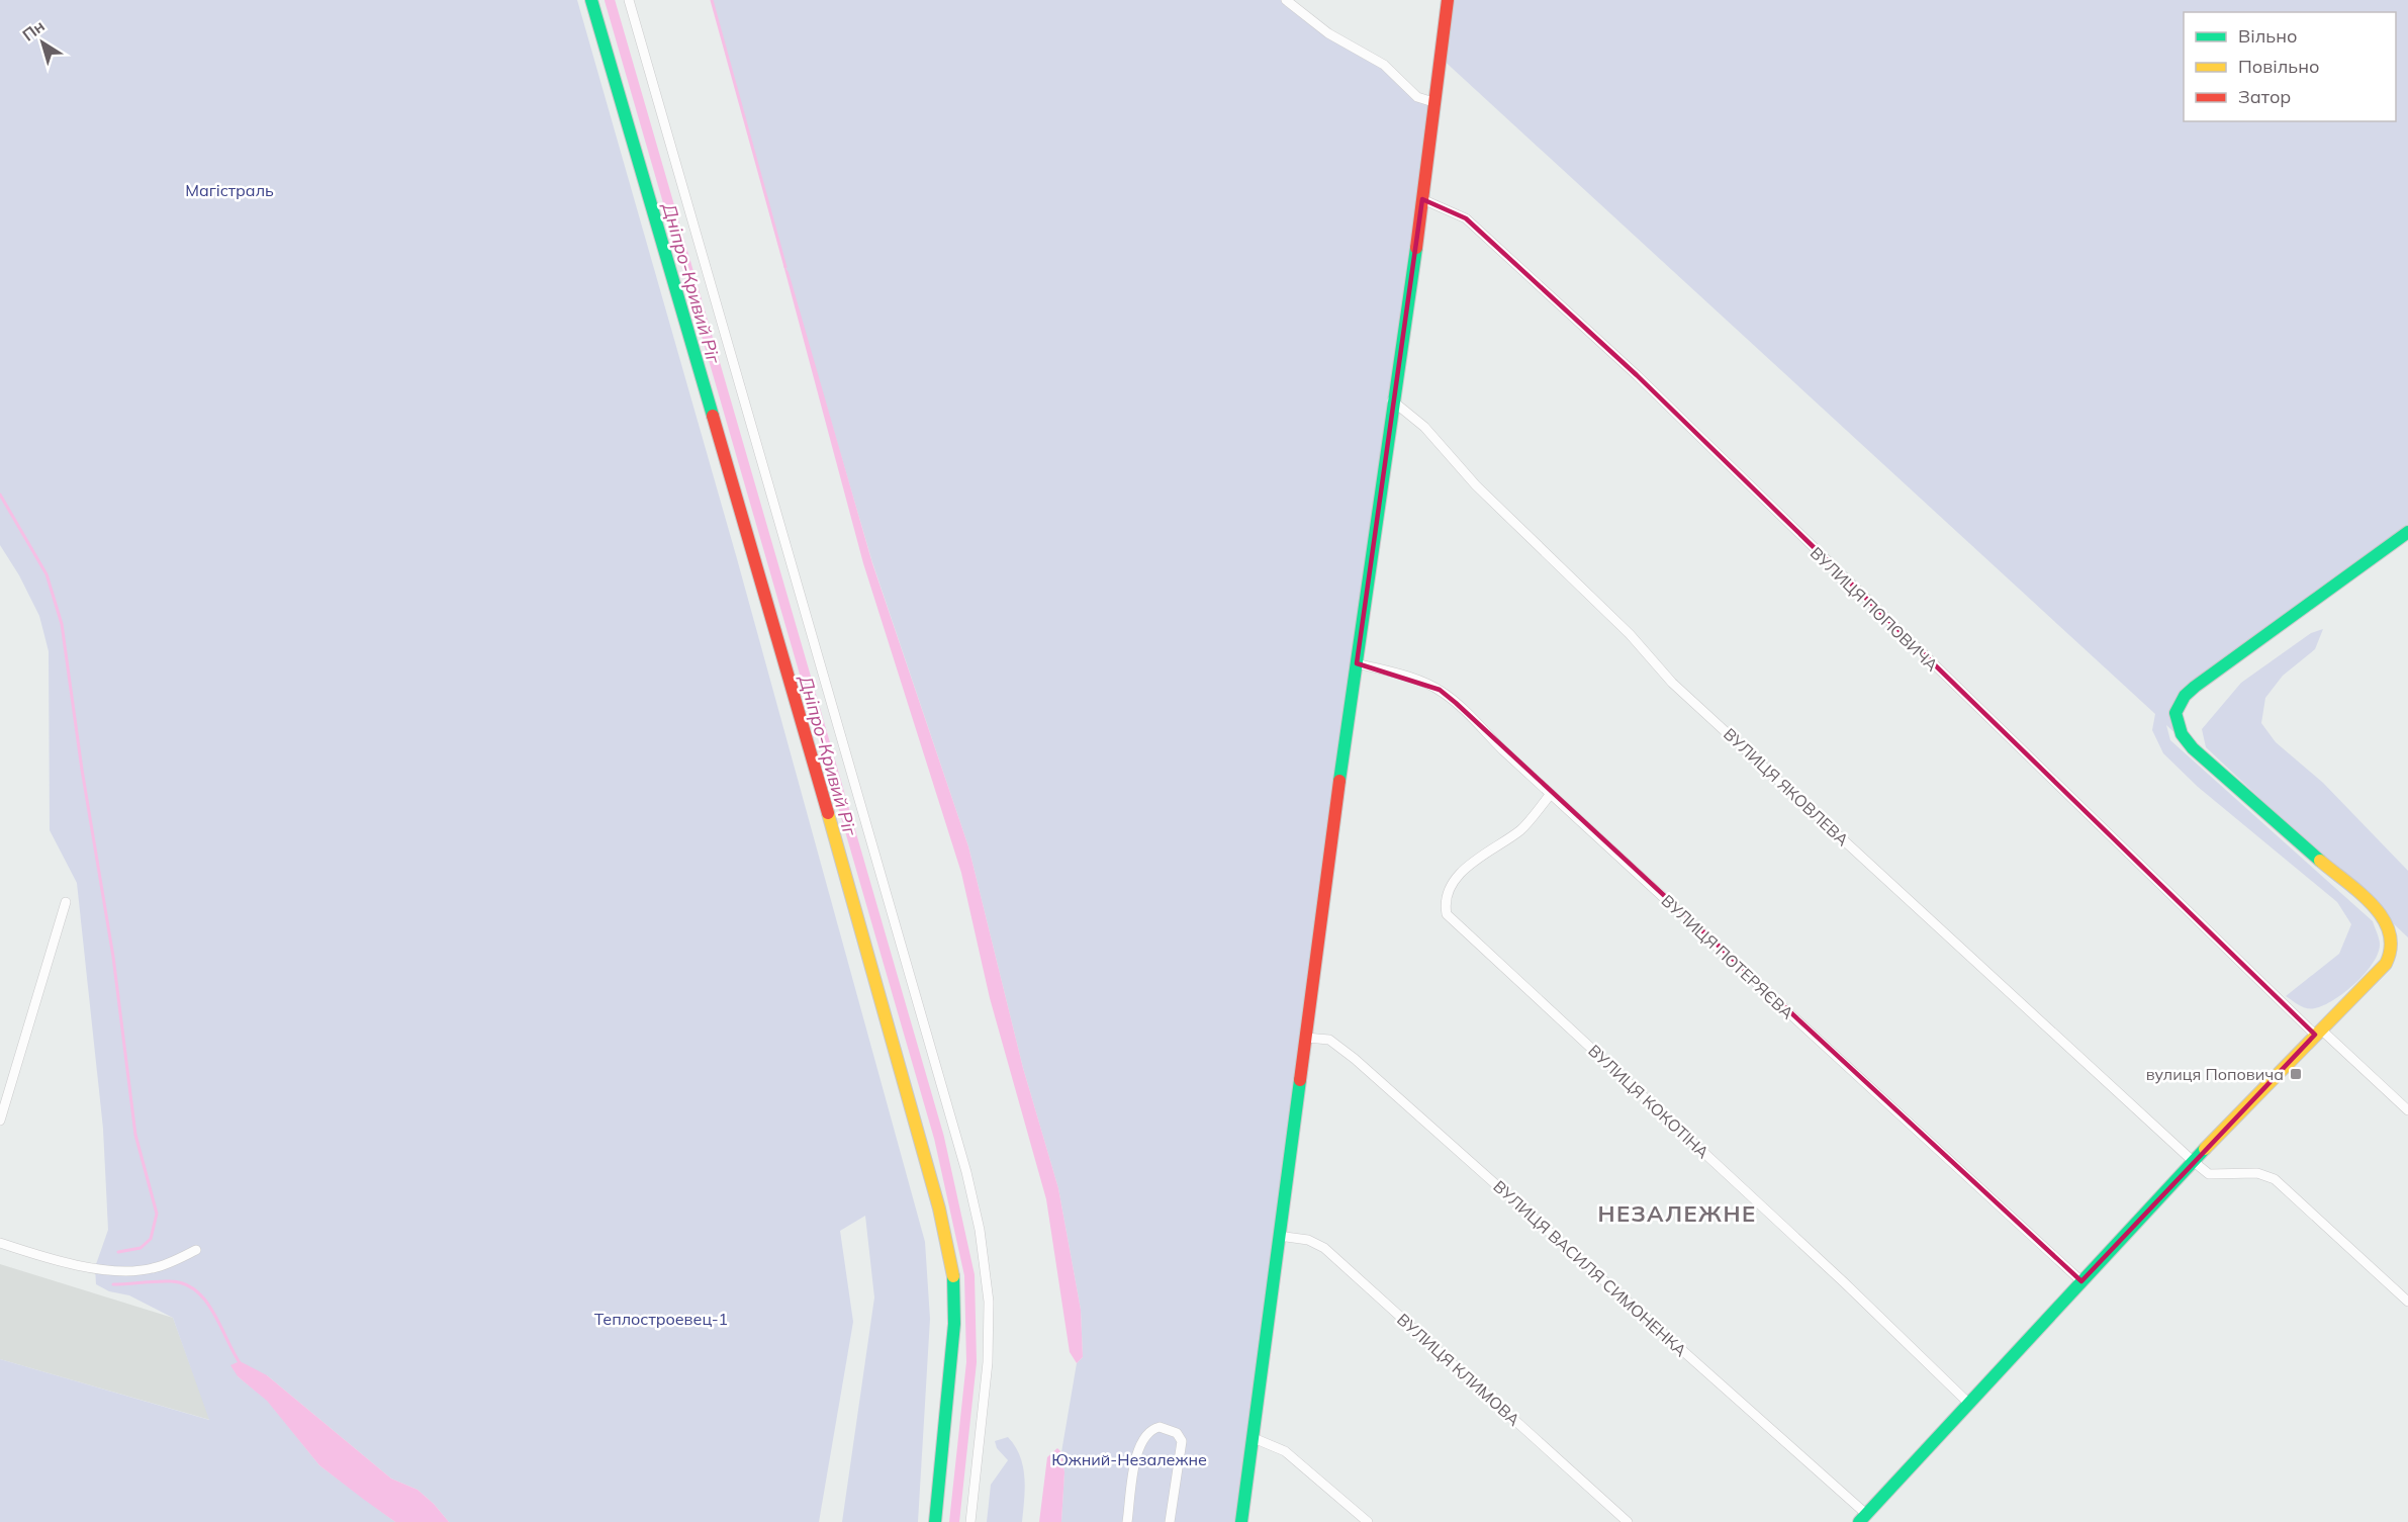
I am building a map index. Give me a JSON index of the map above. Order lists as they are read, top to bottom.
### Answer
{
  "streets": {
    "street": [
      "ВУЛИЦЯ ПОПОВИЧА",
      "ВУЛИЦЯ ЯКОВЛЕВА",
      "ВУЛИЦЯ ПОТЕРЯЄВА",
      "ВУЛИЦЯ КОКОТІНА",
      "ВУЛИЦЯ ВАСИЛЯ СИМОНЕНКА",
      "ВУЛИЦЯ КЛИМОВА"
    ]
  },
  "crossings": [
    ["ВУЛИЦЯ ПОТЕРЯЄВА", "ВУЛИЦЯ КОКОТІНА"]
  ],
  "districts": ["НЕЗАЛЕЖНЕ"],
  "water": ["Дніпро-Кривий Ріг"],
  "parks": ["Магістраль", "Теплостроевец-1", "Южний-Незалежне"],
  "places": {
    "transit": ["вулиця Поповича"]
  },
  "legend": ["Вільно", "Повільно", "Затор"],
  "north": "top left"
}
